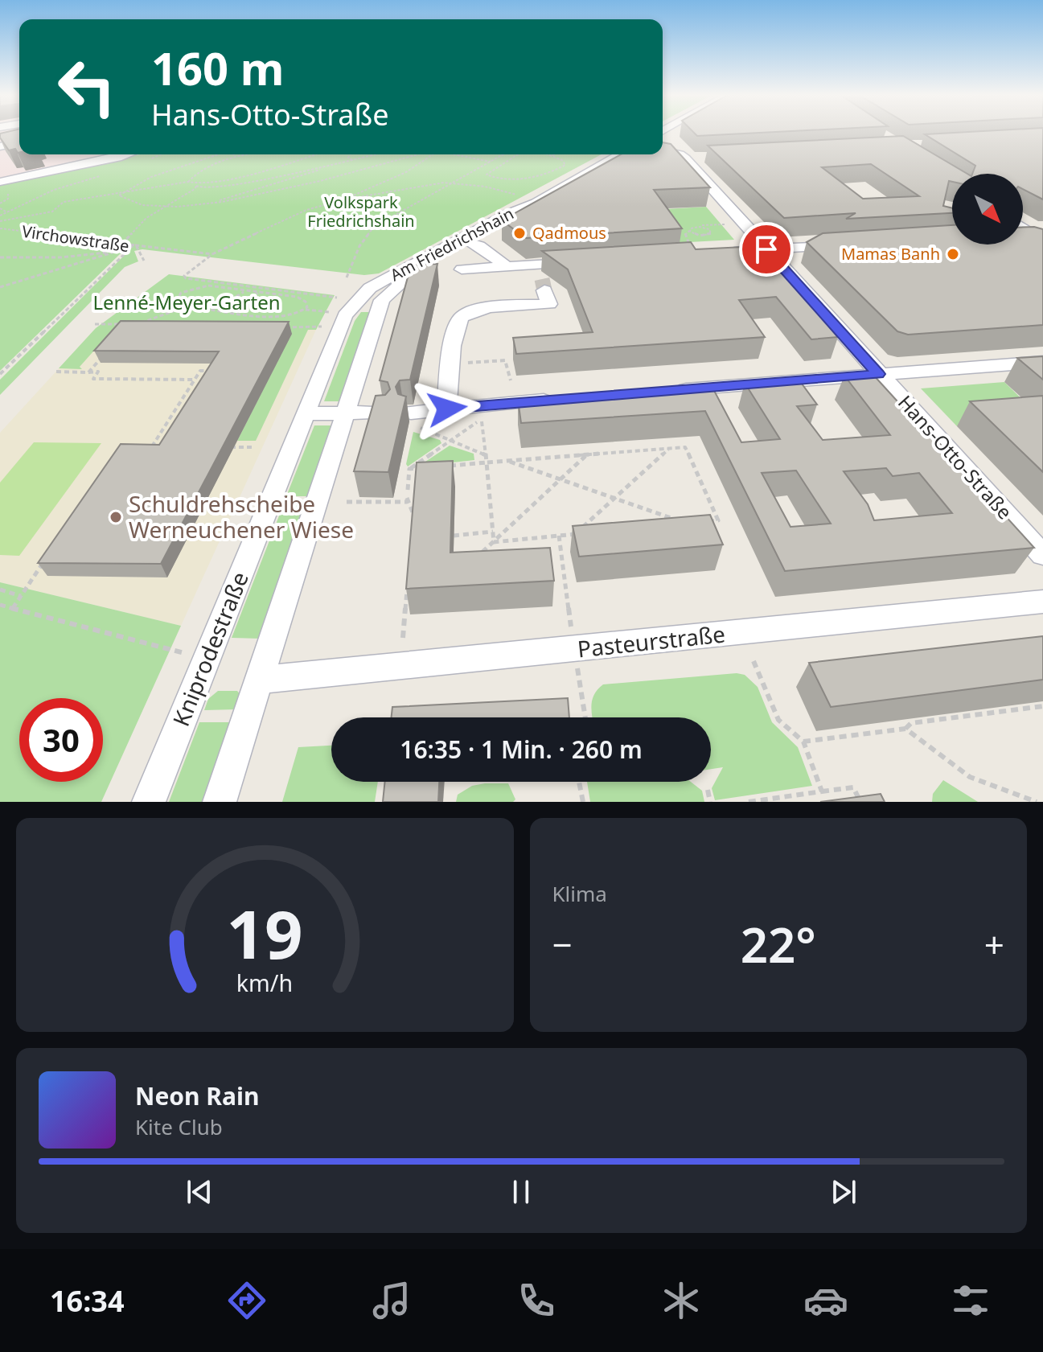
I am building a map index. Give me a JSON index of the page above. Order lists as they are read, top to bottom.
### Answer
{
  "streets": {
    "street": [
      "Am Friedrichshain",
      "Hans-Otto-Straße",
      "Pasteurstraße",
      "Kniprodestraße"
    ],
    "path": ["Virchowstraße"]
  },
  "crossings": [
    ["Am Friedrichshain", "Kniprodestraße"]
  ],
  "parks": ["Volkspark Friedrichshain", "Lenné-Meyer-Garten"],
  "places": ["Qadmous", "Mamas Banh", "Schuldrehscheibe Werneuchener Wiese"],
  "north": "bottom right",
  "page": {
    "turn": ["160 m", "Hans-Otto-Straße"],
    "limit": "30",
    "trip": "16:35 · 1 Min. · 260 m",
    "tile": "Klima",
    "heat": ["−", "22°", "+"],
    "song": ["Neon Rain", "Kite Club"],
    "tabs": "16:34",
    "gauge": ["19", "km/h"]
  }
}
